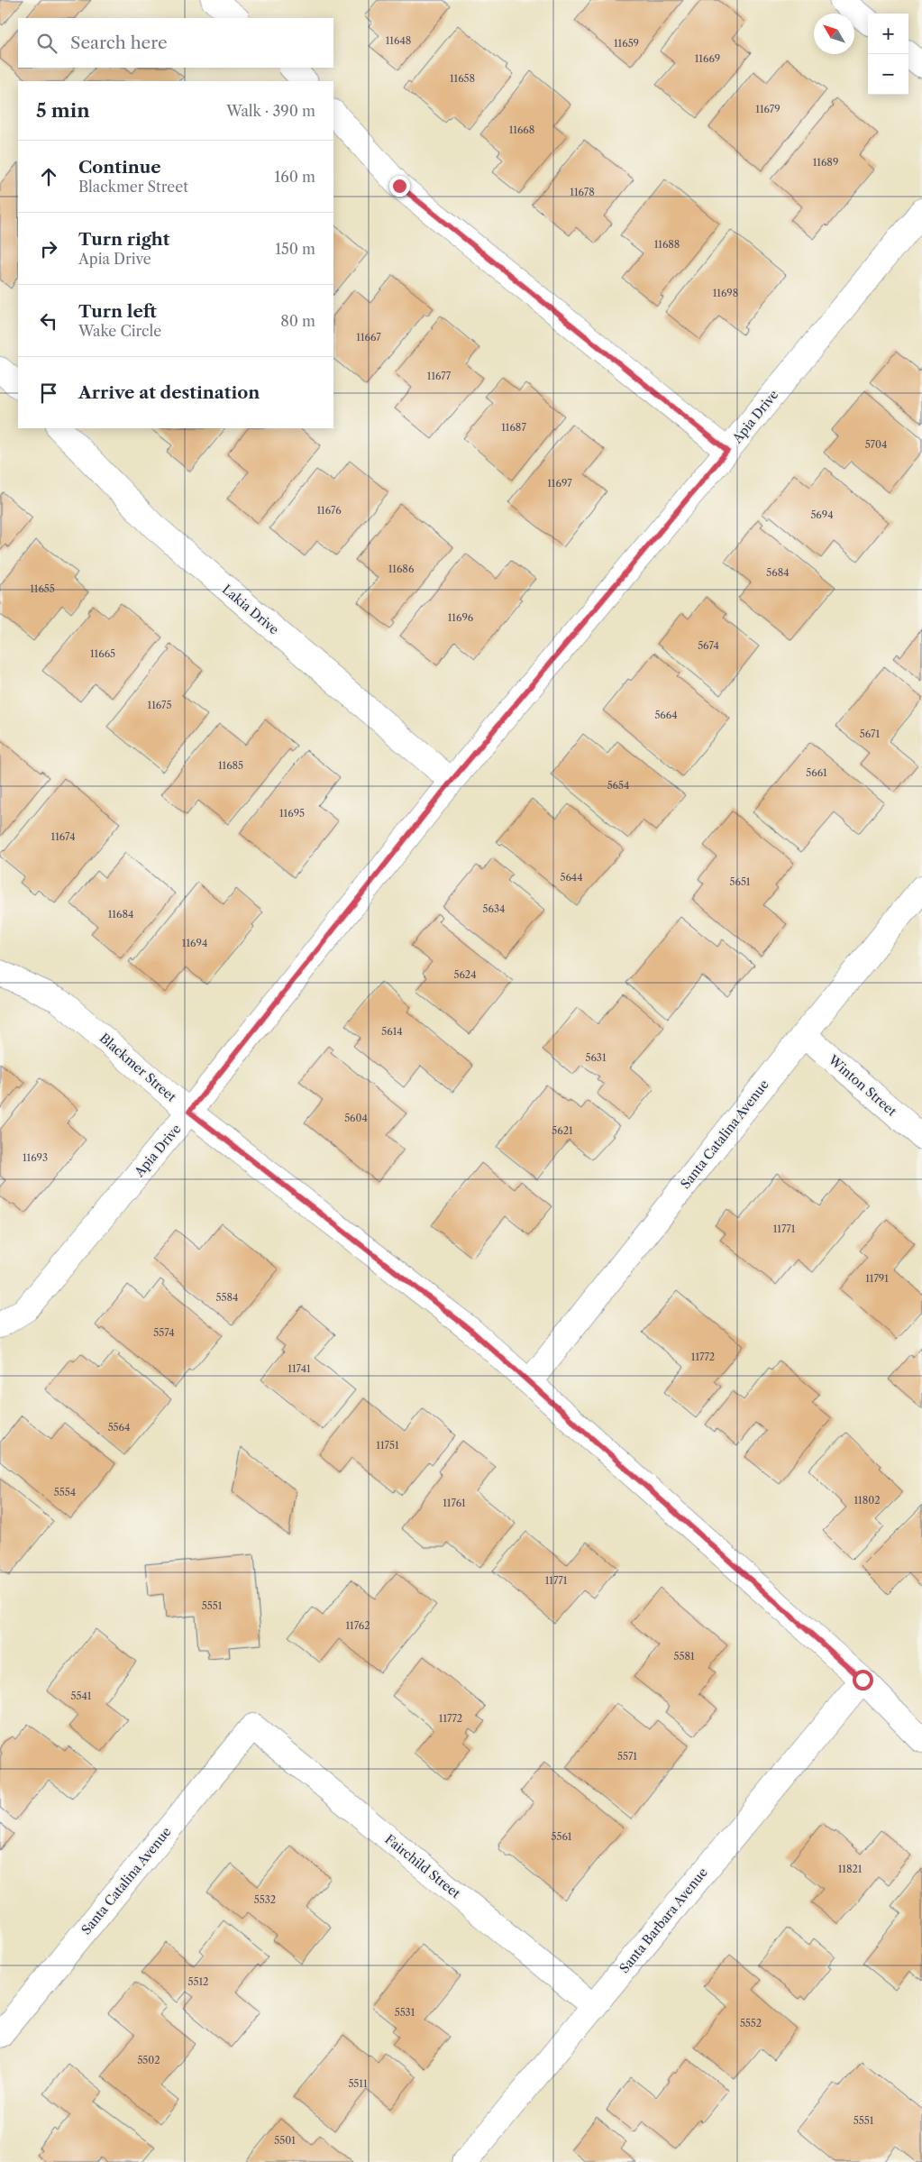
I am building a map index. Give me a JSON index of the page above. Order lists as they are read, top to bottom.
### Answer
{
  "streets": {
    "street": [
      "Apia Drive",
      "Lakia Drive",
      "Blackmer Street",
      "Winton Street",
      "Santa Catalina Avenue",
      "Fairchild Street",
      "Santa Barbara Avenue"
    ]
  },
  "crossings": [
    ["Apia Drive", "Lakia Drive"],
    ["Apia Drive", "Blackmer Street"],
    ["Blackmer Street", "Santa Catalina Avenue"],
    ["Blackmer Street", "Santa Barbara Avenue"],
    ["Winton Street", "Santa Catalina Avenue"],
    ["Santa Catalina Avenue", "Fairchild Street"],
    ["Fairchild Street", "Santa Barbara Avenue"]
  ],
  "house_numbers": [
    "11648",
    "11659",
    "11669",
    "11658",
    "11679",
    "11668",
    "11689",
    "11678",
    "11688",
    "11698",
    "11667",
    "11677",
    "11687",
    "5704",
    "11697",
    "11676",
    "5694",
    "11686",
    "5684",
    "11655",
    "11696",
    "5674",
    "11665",
    "11675",
    "5664",
    "5671",
    "11685",
    "5661",
    "5654",
    "11695",
    "11674",
    "5644",
    "5651",
    "5634",
    "11684",
    "11694",
    "5624",
    "5614",
    "5631",
    "5604",
    "5621",
    "11693",
    "11771",
    "11791",
    "5584",
    "5574",
    "11772",
    "11741",
    "5564",
    "11751",
    "5554",
    "11802",
    "11761",
    "11771",
    "5551",
    "11762",
    "5581",
    "5541",
    "11772",
    "5571",
    "5561",
    "11821",
    "5532",
    "5512",
    "5531",
    "5552",
    "5502",
    "5511",
    "5551",
    "5501"
  ],
  "north": "top left",
  "page": {
    "map_buttons": ["+", "−"],
    "search": "Search here",
    "heading": ["5 min", "Walk · 390 m"],
    "list": [
      ["Continue", "Blackmer Street", "160 m"],
      ["Turn right", "Apia Drive", "150 m"],
      ["Turn left", "Wake Circle", "80 m"],
      "Arrive at destination"
    ]
  }
}
